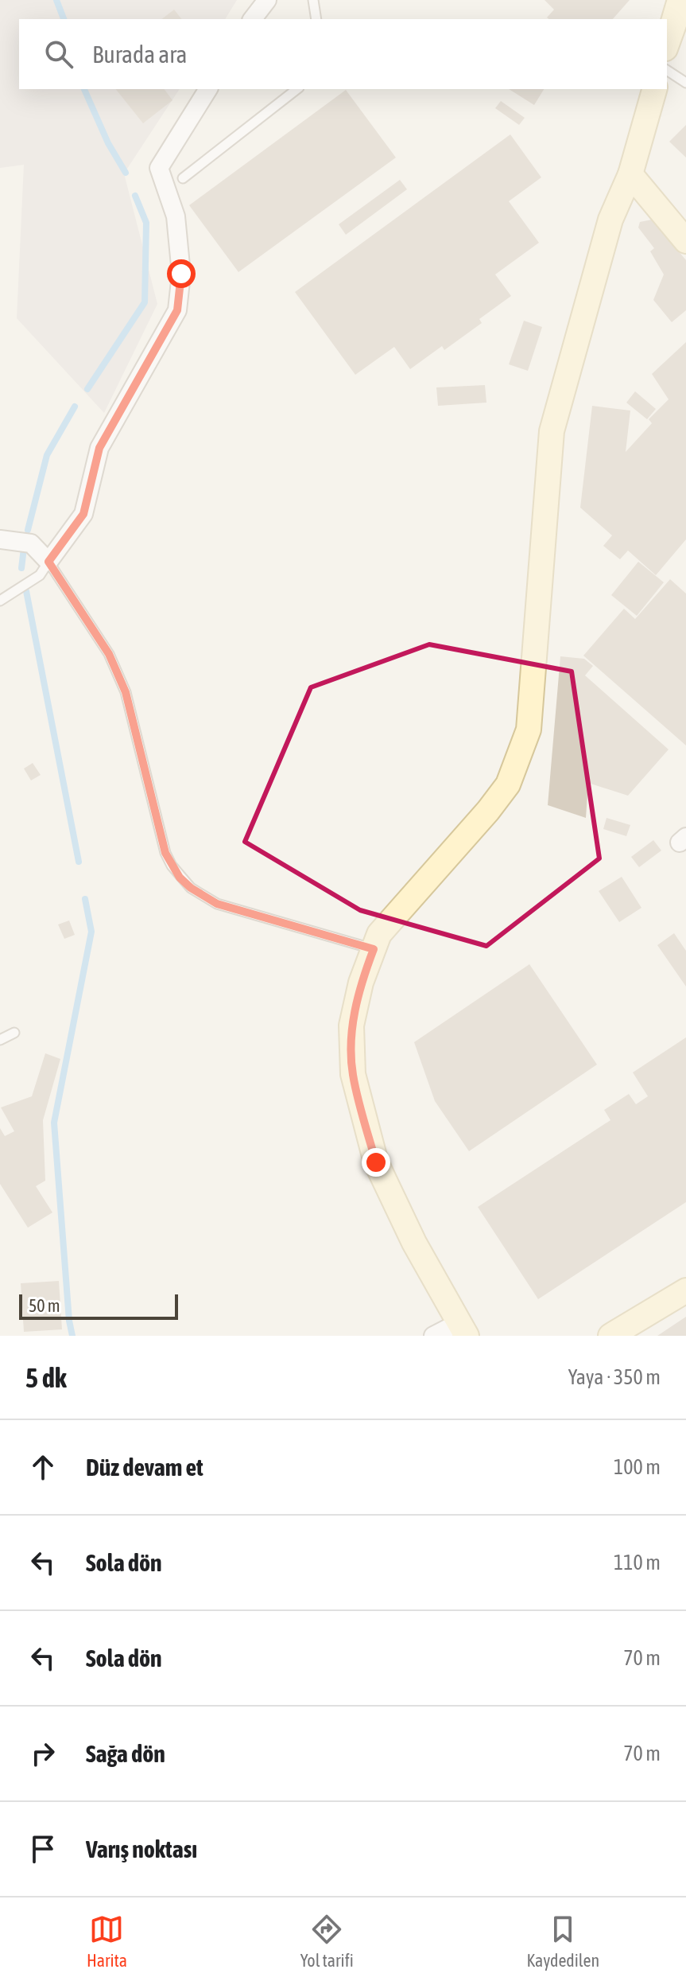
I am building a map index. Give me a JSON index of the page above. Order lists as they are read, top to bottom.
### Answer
{
  "scale_bar": "50 m",
  "page": {
    "search": "Burada ara",
    "scale": "50 m",
    "heading": ["5 dk", "Yaya · 350 m"],
    "list": [
      ["Düz devam et", "100 m"],
      ["Sola dön", "110 m"],
      ["Sola dön", "70 m"],
      ["Sağa dön", "70 m"],
      "Varış noktası"
    ],
    "nav": ["Harita", "Yol tarifi", "Kaydedilen"]
  }
}
